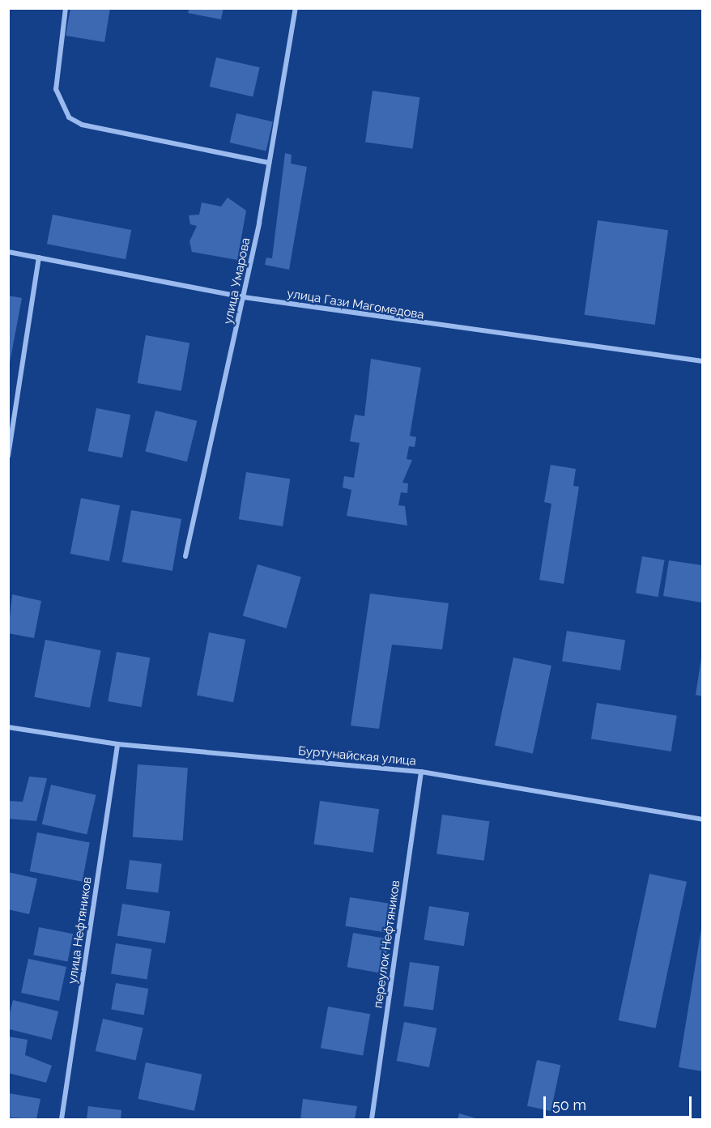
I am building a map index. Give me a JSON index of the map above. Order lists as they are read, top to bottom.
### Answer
{
  "streets": {
    "street": [
      "улица Умарова",
      "улица Гази Магомедова",
      "Буртунайская улица",
      "улица Нефтяников",
      "переулок Нефтяников"
    ]
  },
  "crossings": [
    ["улица Умарова", "улица Гази Магомедова"],
    ["Буртунайская улица", "улица Нефтяников"],
    ["Буртунайская улица", "переулок Нефтяников"]
  ],
  "scale_bar": "50 m"
}
